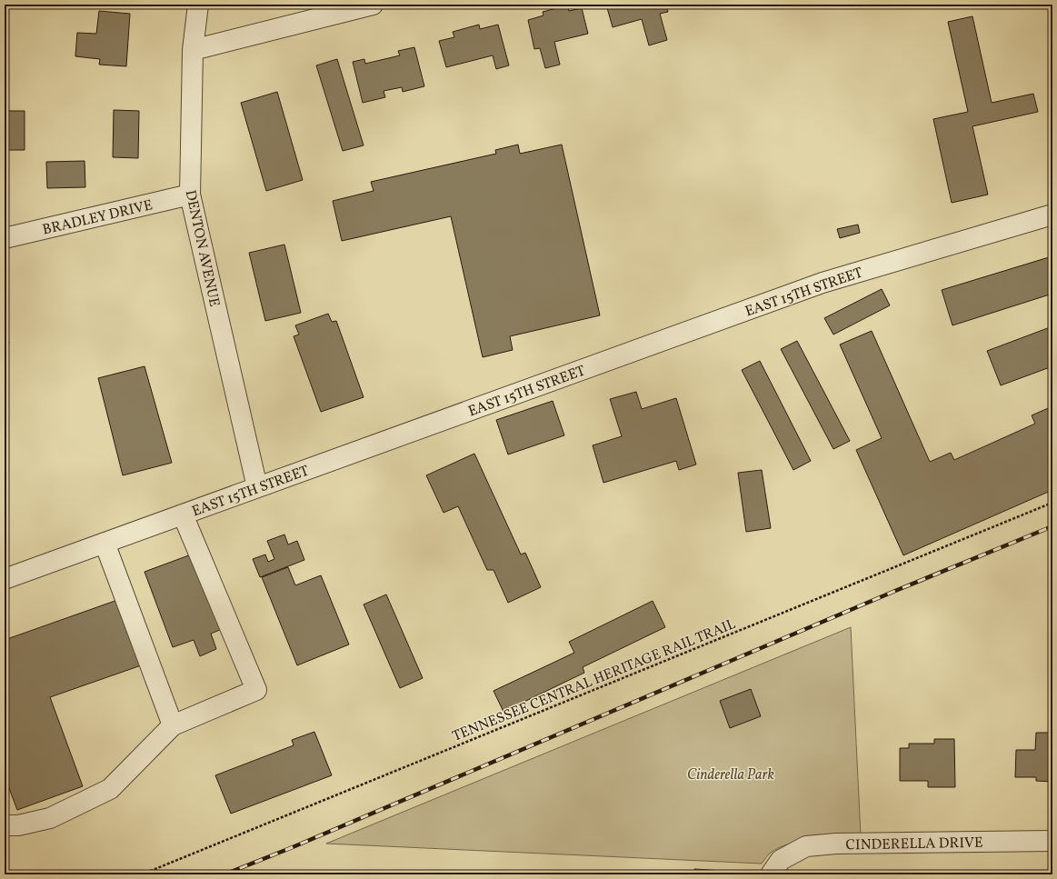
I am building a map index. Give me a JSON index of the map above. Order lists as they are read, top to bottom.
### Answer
{
  "streets": {
    "street": [
      "BRADLEY DRIVE",
      "DENTON AVENUE",
      "EAST 15TH STREET",
      "CINDERELLA DRIVE"
    ],
    "path": ["TENNESSEE CENTRAL HERITAGE RAIL TRAIL"]
  },
  "crossings": [
    ["BRADLEY DRIVE", "DENTON AVENUE"],
    ["DENTON AVENUE", "EAST 15TH STREET"]
  ],
  "parks": ["Cinderella Park"]
}
